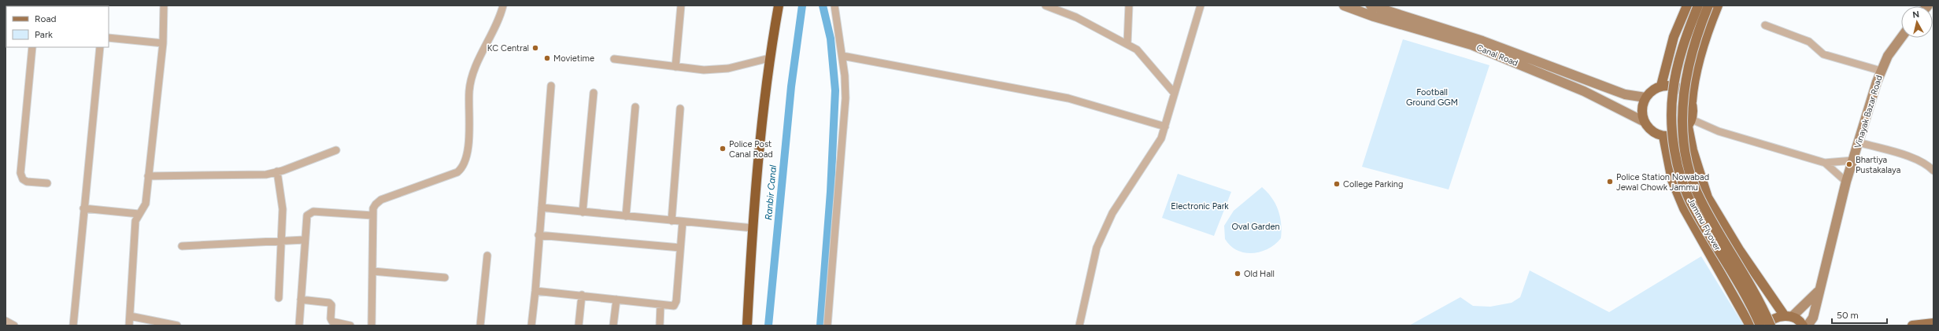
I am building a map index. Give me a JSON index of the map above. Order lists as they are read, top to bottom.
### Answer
{
  "streets": {
    "main road": ["Canal Road", "Vinayak Bazar Road", "Jammu Flyover"]
  },
  "water": ["Ranbir Canal"],
  "parks": ["Football Ground GGM", "Electronic Park", "Oval Garden"],
  "places": [
    "KC Central",
    "Movietime",
    "Police Post Canal Road",
    "Bhartiya Pustakalaya",
    "Police Station Nowabad Jewal Chowk Jammu",
    "College Parking",
    "Old Hall"
  ],
  "legend": ["Road", "Park"],
  "scale_bar": "50 m",
  "north": "top"
}
